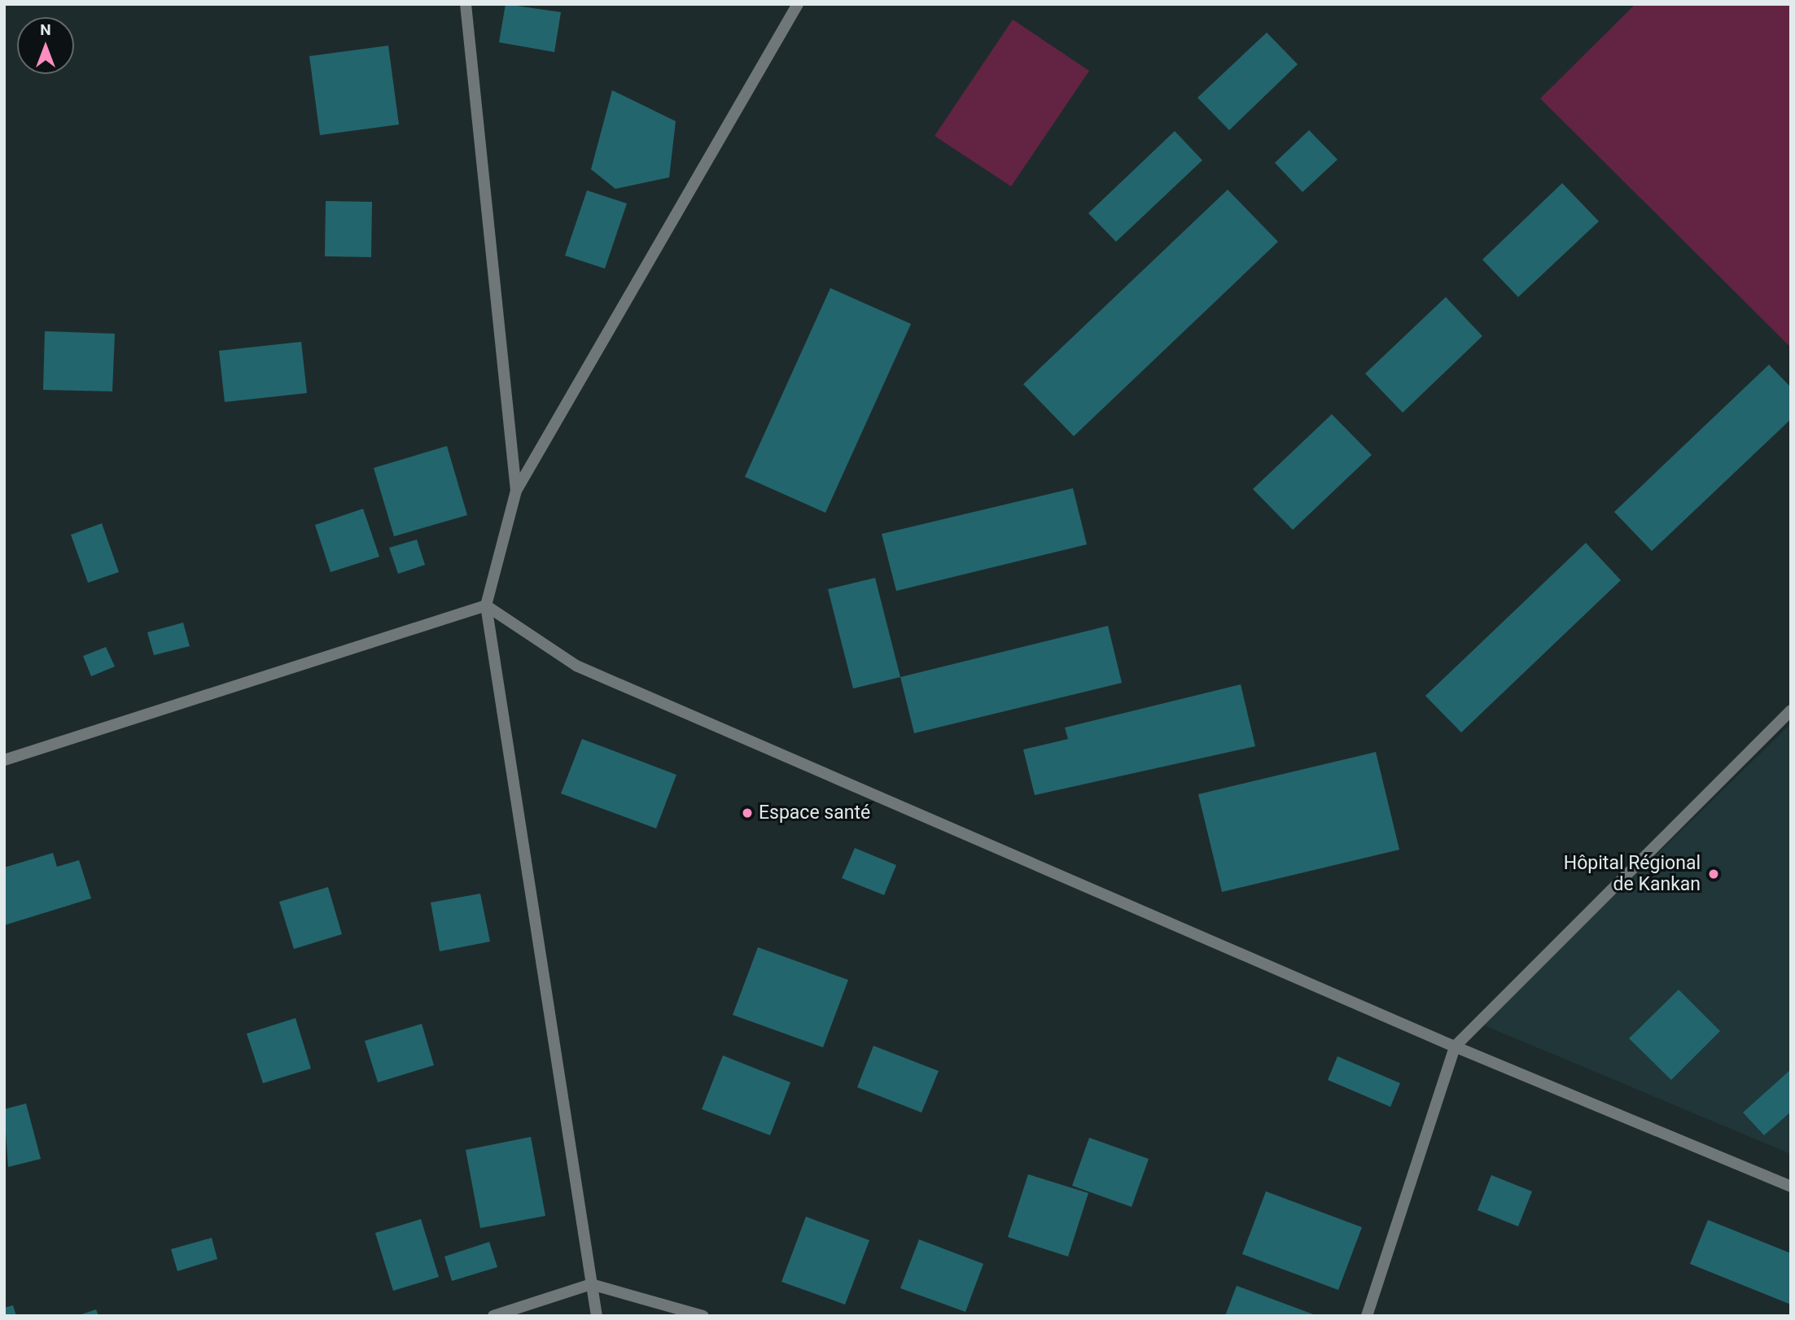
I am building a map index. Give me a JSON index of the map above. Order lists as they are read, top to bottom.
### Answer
{
  "places": ["Espace santé", "Hôpital Régional de Kankan"],
  "north": "top"
}
